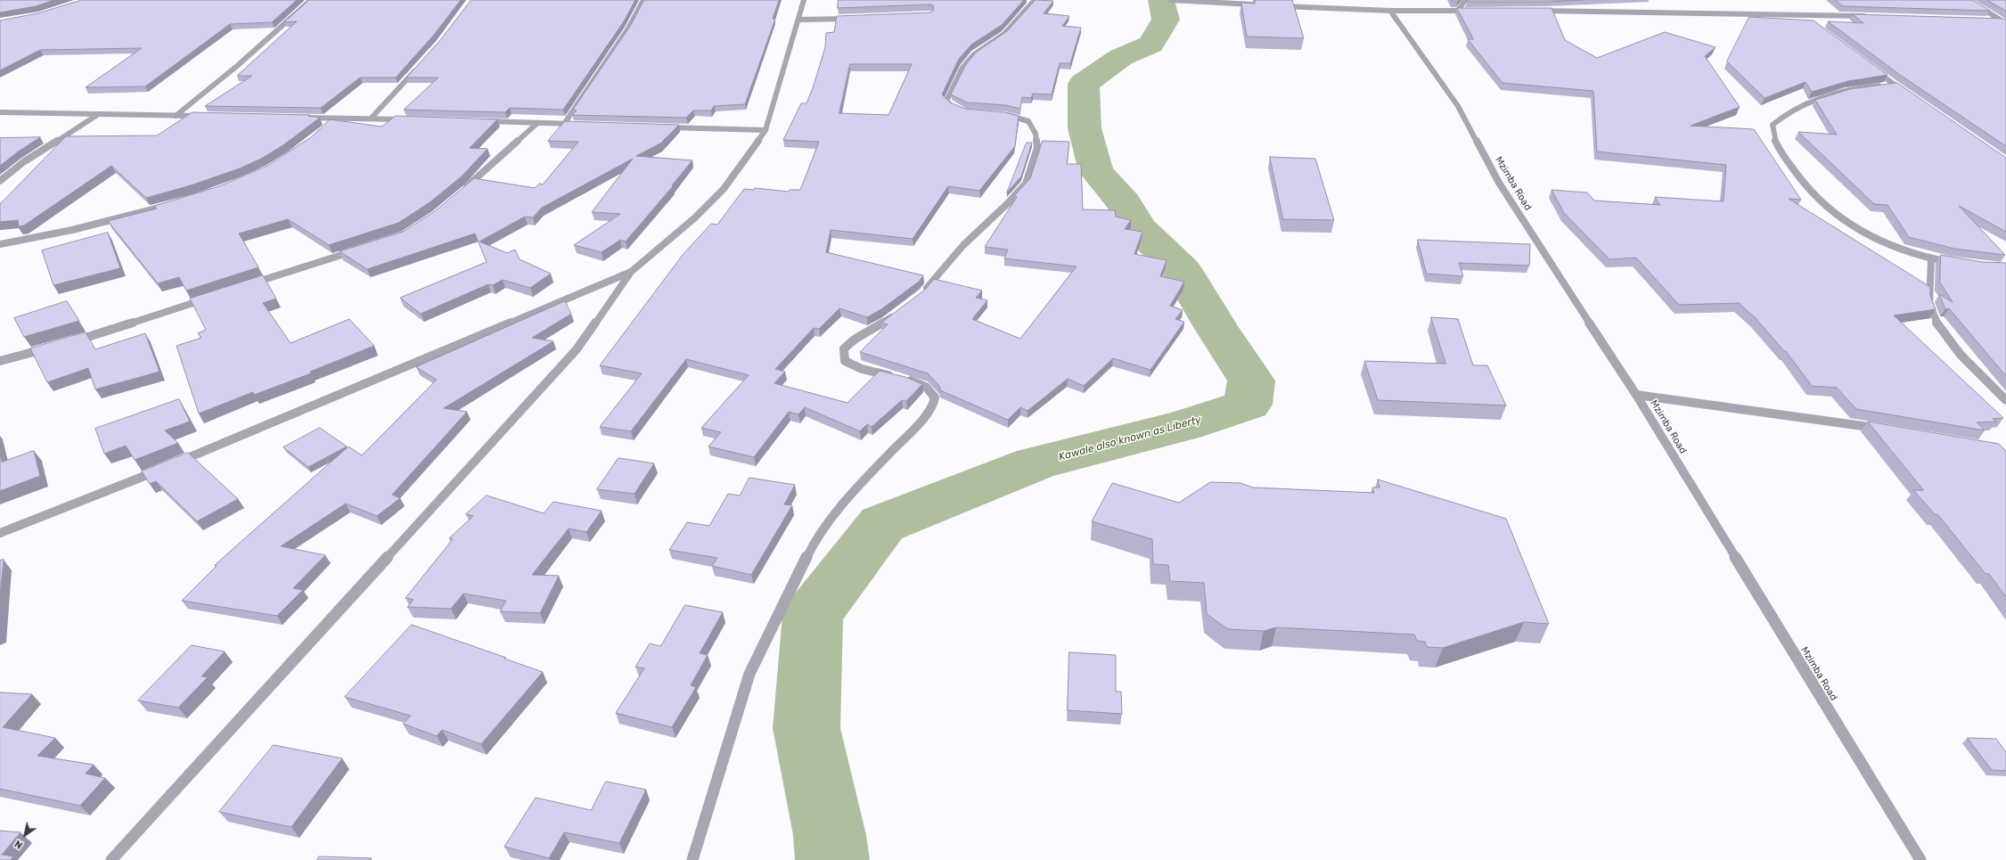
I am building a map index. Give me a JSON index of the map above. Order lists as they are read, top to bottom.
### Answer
{
  "streets": {
    "street": ["Mzimba Road"]
  },
  "water": ["Kawale also known as Liberty"],
  "north": "bottom left"
}
